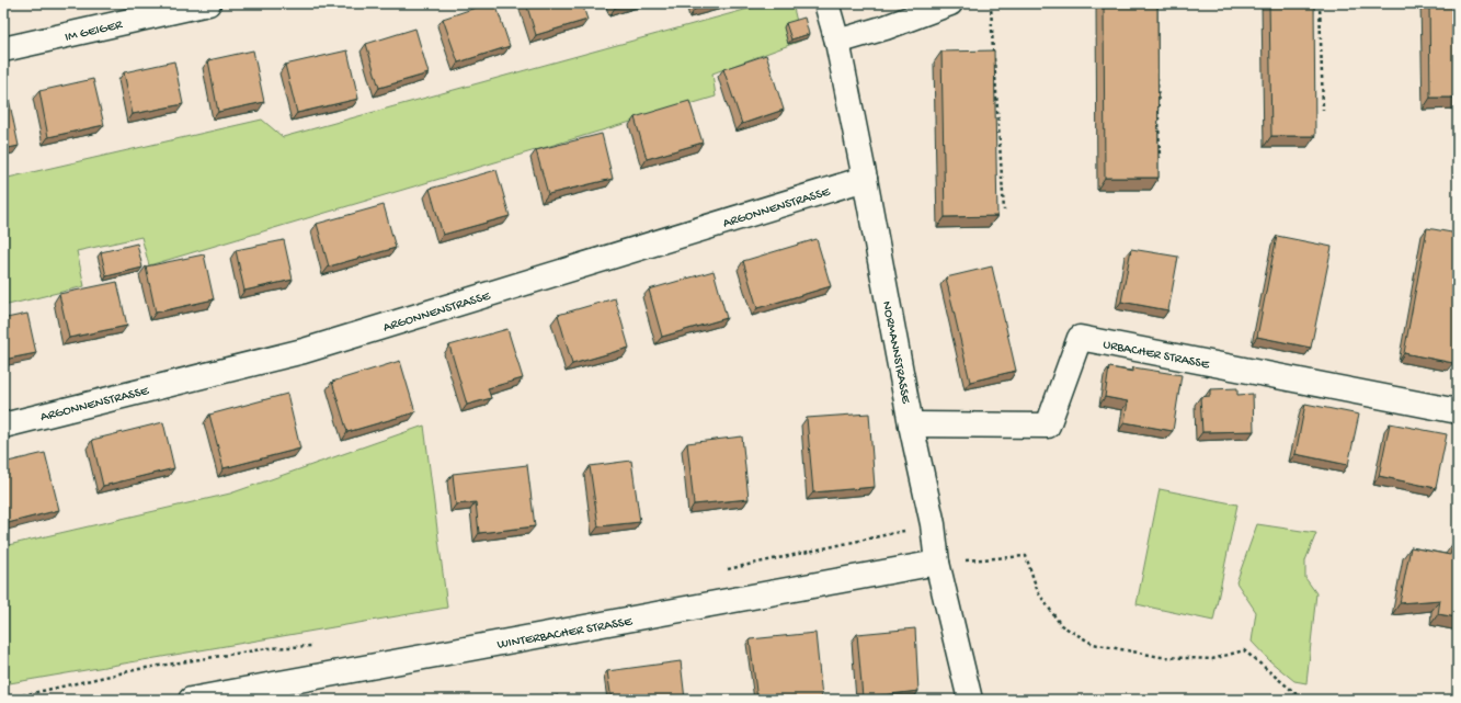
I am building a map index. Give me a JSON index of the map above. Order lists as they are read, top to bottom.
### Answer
{
  "streets": {
    "street": [
      "IM GEIGER",
      "ARGONNENSTRASSE",
      "NORMANNSTRASSE",
      "URBACHER STRASSE",
      "WINTERBACHER STRASSE"
    ]
  },
  "crossings": [
    ["ARGONNENSTRASSE", "NORMANNSTRASSE"],
    ["NORMANNSTRASSE", "URBACHER STRASSE"],
    ["NORMANNSTRASSE", "WINTERBACHER STRASSE"]
  ]
}
